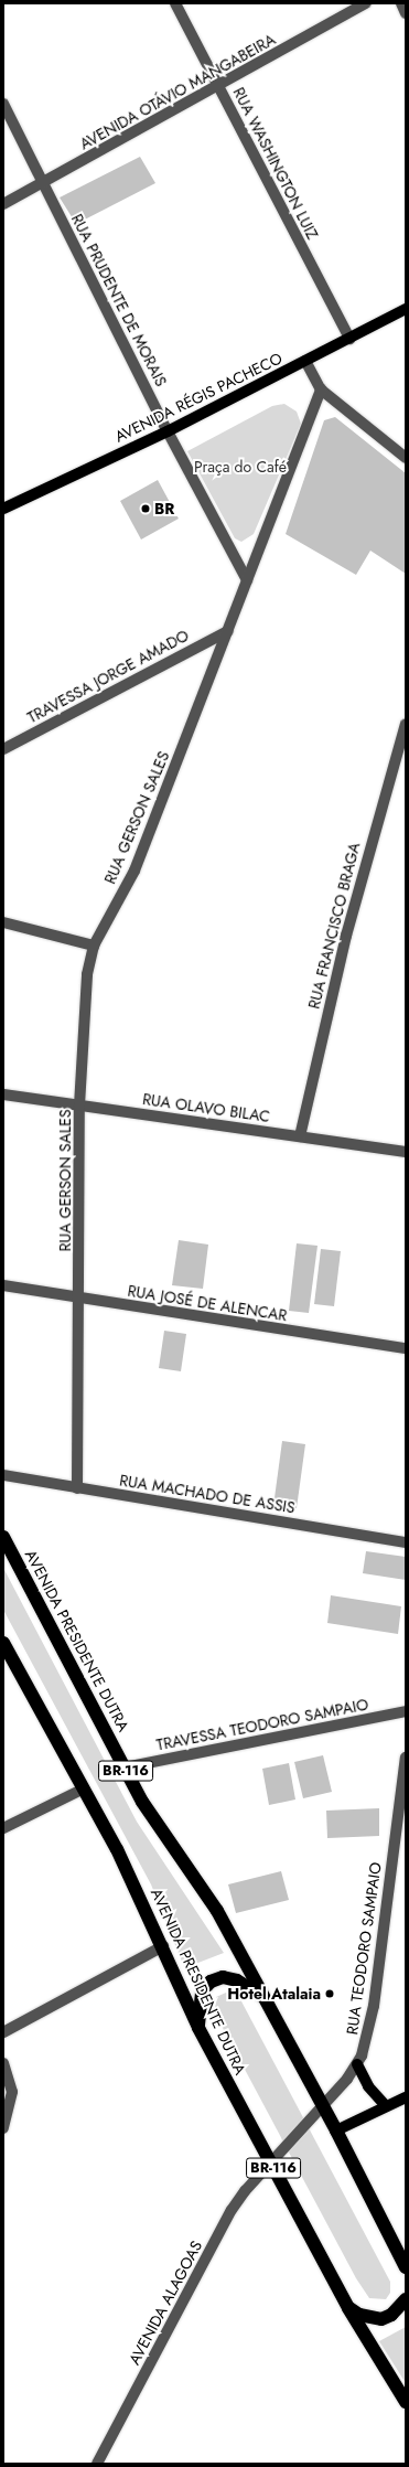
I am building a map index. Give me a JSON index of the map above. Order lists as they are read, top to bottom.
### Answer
{
  "streets": {
    "highway": ["AVENIDA PRESIDENTE DUTRA", "BR-116"],
    "main road": ["AVENIDA RÉGIS PACHECO"],
    "street": [
      "AVENIDA OTÁVIO MANGABEIRA",
      "RUA WASHINGTON LUIZ",
      "RUA PRUDENTE DE MORAIS",
      "TRAVESSA JORGE AMADO",
      "RUA GERSON SALES",
      "RUA FRANCISCO BRAGA",
      "RUA OLAVO BILAC",
      "RUA JOSÉ DE ALENCAR",
      "RUA MACHADO DE ASSIS",
      "TRAVESSA TEODORO SAMPAIO",
      "RUA TEODORO SAMPAIO",
      "AVENIDA ALAGOAS"
    ]
  },
  "crossings": [
    ["AVENIDA OTÁVIO MANGABEIRA", "RUA WASHINGTON LUIZ"],
    ["AVENIDA OTÁVIO MANGABEIRA", "RUA PRUDENTE DE MORAIS"],
    ["RUA WASHINGTON LUIZ", "AVENIDA RÉGIS PACHECO"],
    ["RUA PRUDENTE DE MORAIS", "AVENIDA RÉGIS PACHECO"],
    ["RUA PRUDENTE DE MORAIS", "RUA GERSON SALES"],
    ["TRAVESSA JORGE AMADO", "RUA GERSON SALES"],
    ["RUA GERSON SALES", "RUA OLAVO BILAC"],
    ["RUA GERSON SALES", "RUA JOSÉ DE ALENCAR"],
    ["RUA GERSON SALES", "RUA MACHADO DE ASSIS"],
    ["RUA FRANCISCO BRAGA", "RUA OLAVO BILAC"],
    ["AVENIDA PRESIDENTE DUTRA", "TRAVESSA TEODORO SAMPAIO"],
    ["AVENIDA PRESIDENTE DUTRA", "RUA TEODORO SAMPAIO"],
    ["AVENIDA PRESIDENTE DUTRA", "AVENIDA ALAGOAS"],
    ["RUA TEODORO SAMPAIO", "AVENIDA ALAGOAS"]
  ],
  "parks": ["Praça do Café"],
  "places": ["BR", "Hotel Atalaia"]
}
